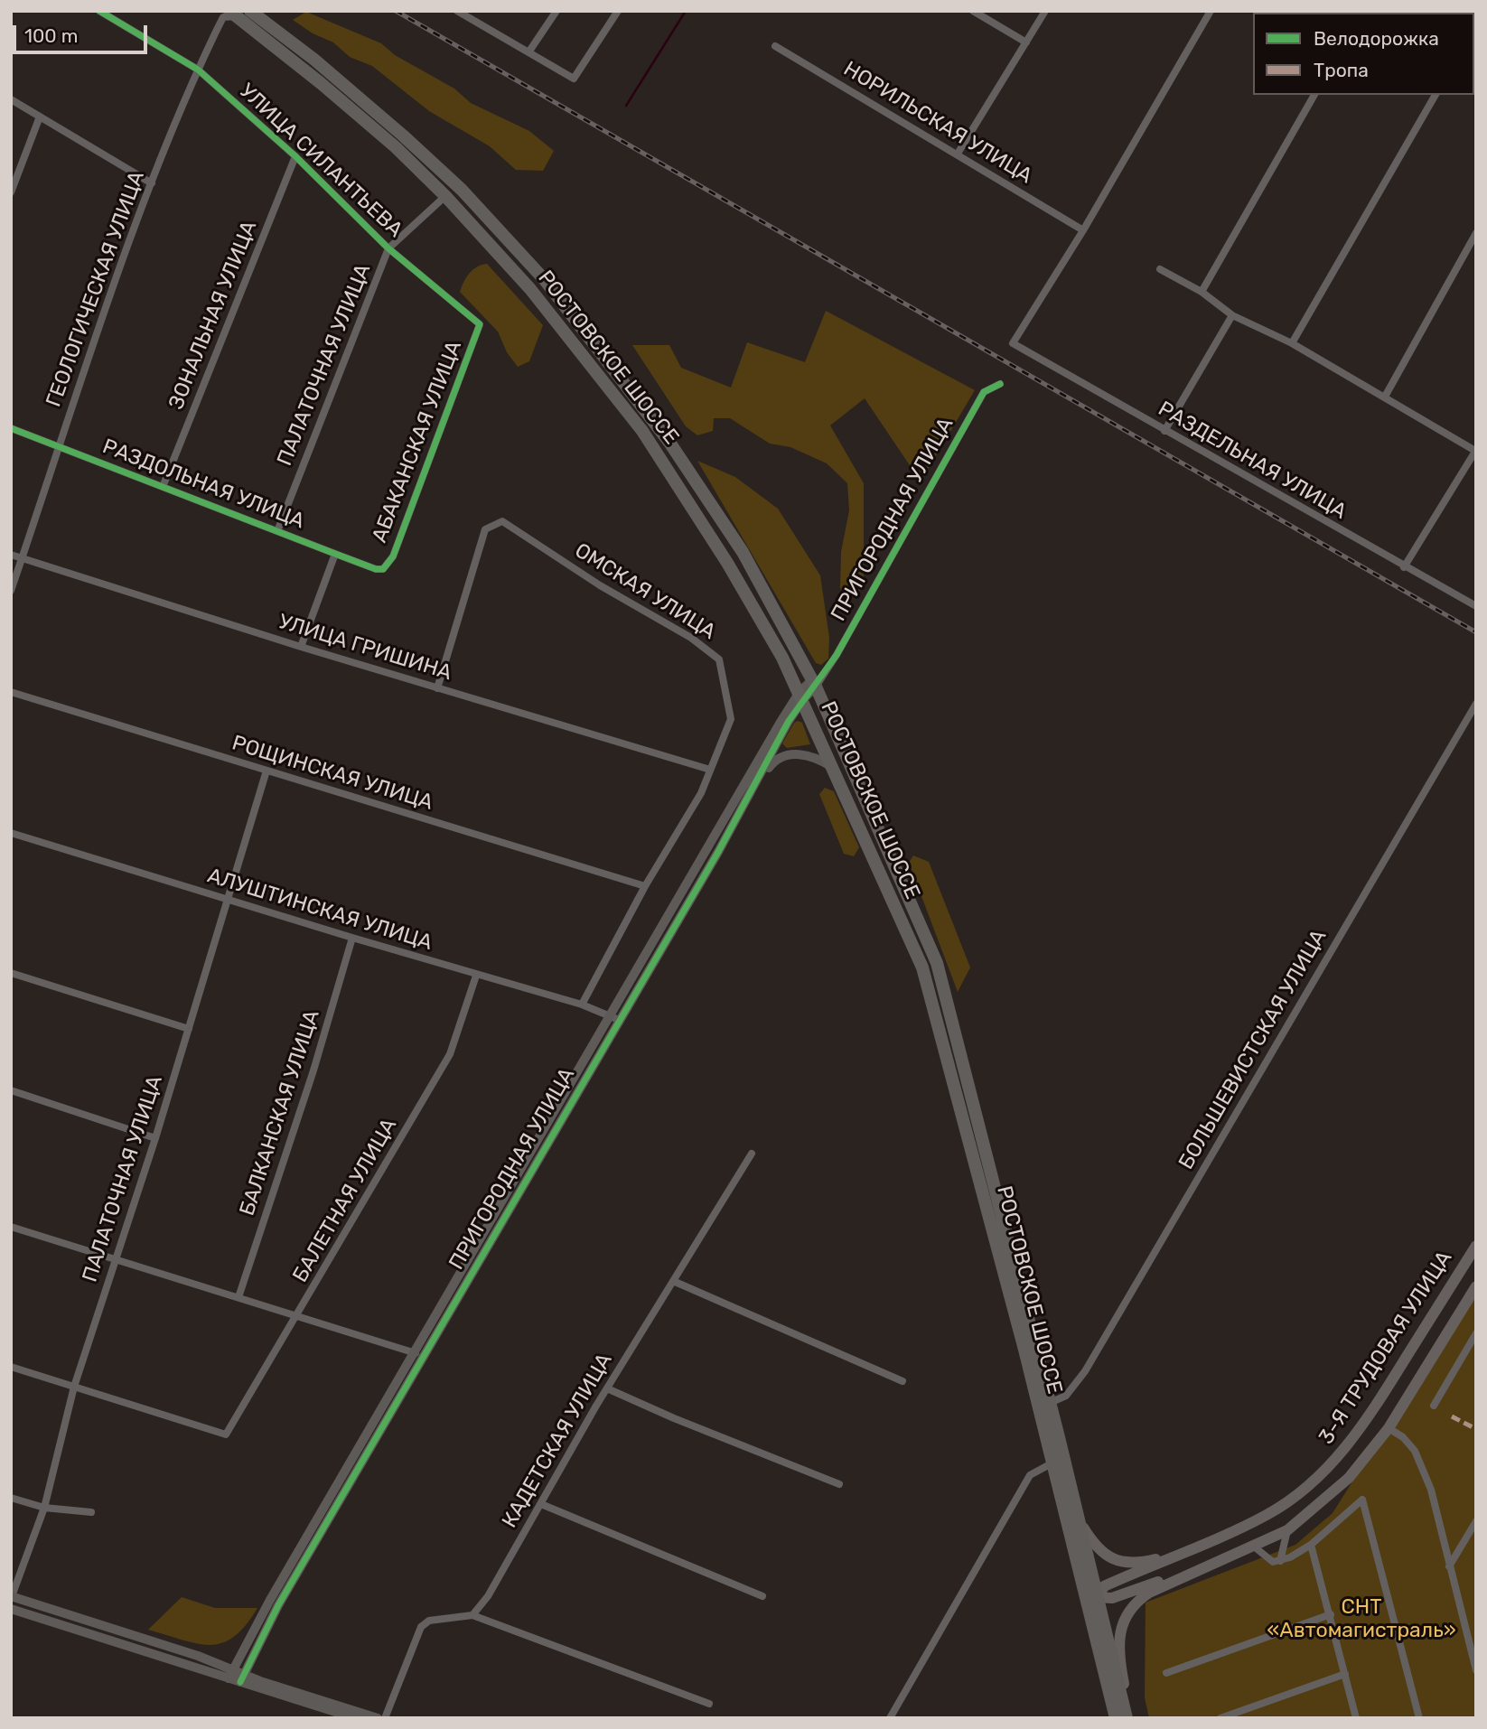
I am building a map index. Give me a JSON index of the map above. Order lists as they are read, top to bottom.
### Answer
{
  "streets": {
    "highway": ["РОСТОВСКОЕ ШОССЕ"],
    "main road": ["3-Я ТРУДОВАЯ УЛИЦА"],
    "street": [
      "НОРИЛЬСКАЯ УЛИЦА",
      "УЛИЦА СИЛАНТЬЕВА",
      "ГЕОЛОГИЧЕСКАЯ УЛИЦА",
      "ЗОНАЛЬНАЯ УЛИЦА",
      "ПАЛАТОЧНАЯ УЛИЦА",
      "АБАКАНСКАЯ УЛИЦА",
      "РАЗДЕЛЬНАЯ УЛИЦА",
      "РАЗДОЛЬНАЯ УЛИЦА",
      "ПРИГОРОДНАЯ УЛИЦА",
      "ОМСКАЯ УЛИЦА",
      "УЛИЦА ГРИШИНА",
      "РОЩИНСКАЯ УЛИЦА",
      "АЛУШТИНСКАЯ УЛИЦА",
      "БОЛЬШЕВИСТСКАЯ УЛИЦА",
      "БАЛКАНСКАЯ УЛИЦА",
      "БАЛЕТНАЯ УЛИЦА",
      "КАДЕТСКАЯ УЛИЦА"
    ]
  },
  "crossings": [
    ["НОРИЛЬСКАЯ УЛИЦА", "РАЗДЕЛЬНАЯ УЛИЦА"],
    ["УЛИЦА СИЛАНТЬЕВА", "ГЕОЛОГИЧЕСКАЯ УЛИЦА"],
    ["УЛИЦА СИЛАНТЬЕВА", "ЗОНАЛЬНАЯ УЛИЦА"],
    ["УЛИЦА СИЛАНТЬЕВА", "ПАЛАТОЧНАЯ УЛИЦА"],
    ["УЛИЦА СИЛАНТЬЕВА", "АБАКАНСКАЯ УЛИЦА"],
    ["ГЕОЛОГИЧЕСКАЯ УЛИЦА", "РОСТОВСКОЕ ШОССЕ"],
    ["ГЕОЛОГИЧЕСКАЯ УЛИЦА", "РАЗДОЛЬНАЯ УЛИЦА"],
    ["ГЕОЛОГИЧЕСКАЯ УЛИЦА", "УЛИЦА ГРИШИНА"],
    ["ЗОНАЛЬНАЯ УЛИЦА", "РАЗДОЛЬНАЯ УЛИЦА"],
    ["РОСТОВСКОЕ ШОССЕ", "ПАЛАТОЧНАЯ УЛИЦА"],
    ["РОСТОВСКОЕ ШОССЕ", "ПРИГОРОДНАЯ УЛИЦА"],
    ["РОСТОВСКОЕ ШОССЕ", "БОЛЬШЕВИСТСКАЯ УЛИЦА"],
    ["РОСТОВСКОЕ ШОССЕ", "3-Я ТРУДОВАЯ УЛИЦА"],
    ["ПАЛАТОЧНАЯ УЛИЦА", "РАЗДОЛЬНАЯ УЛИЦА"],
    ["ПАЛАТОЧНАЯ УЛИЦА", "РОЩИНСКАЯ УЛИЦА"],
    ["ПАЛАТОЧНАЯ УЛИЦА", "АЛУШТИНСКАЯ УЛИЦА"],
    ["ПАЛАТОЧНАЯ УЛИЦА", "БАЛЕТНАЯ УЛИЦА"],
    ["АБАКАНСКАЯ УЛИЦА", "РАЗДОЛЬНАЯ УЛИЦА"],
    ["ПРИГОРОДНАЯ УЛИЦА", "АЛУШТИНСКАЯ УЛИЦА"],
    ["ОМСКАЯ УЛИЦА", "УЛИЦА ГРИШИНА"],
    ["АЛУШТИНСКАЯ УЛИЦА", "БАЛКАНСКАЯ УЛИЦА"],
    ["АЛУШТИНСКАЯ УЛИЦА", "БАЛЕТНАЯ УЛИЦА"]
  ],
  "parks": ["СНТ «Автомагистраль»"],
  "legend": ["Велодорожка", "Тропа"],
  "scale_bar": "100 m"
}
